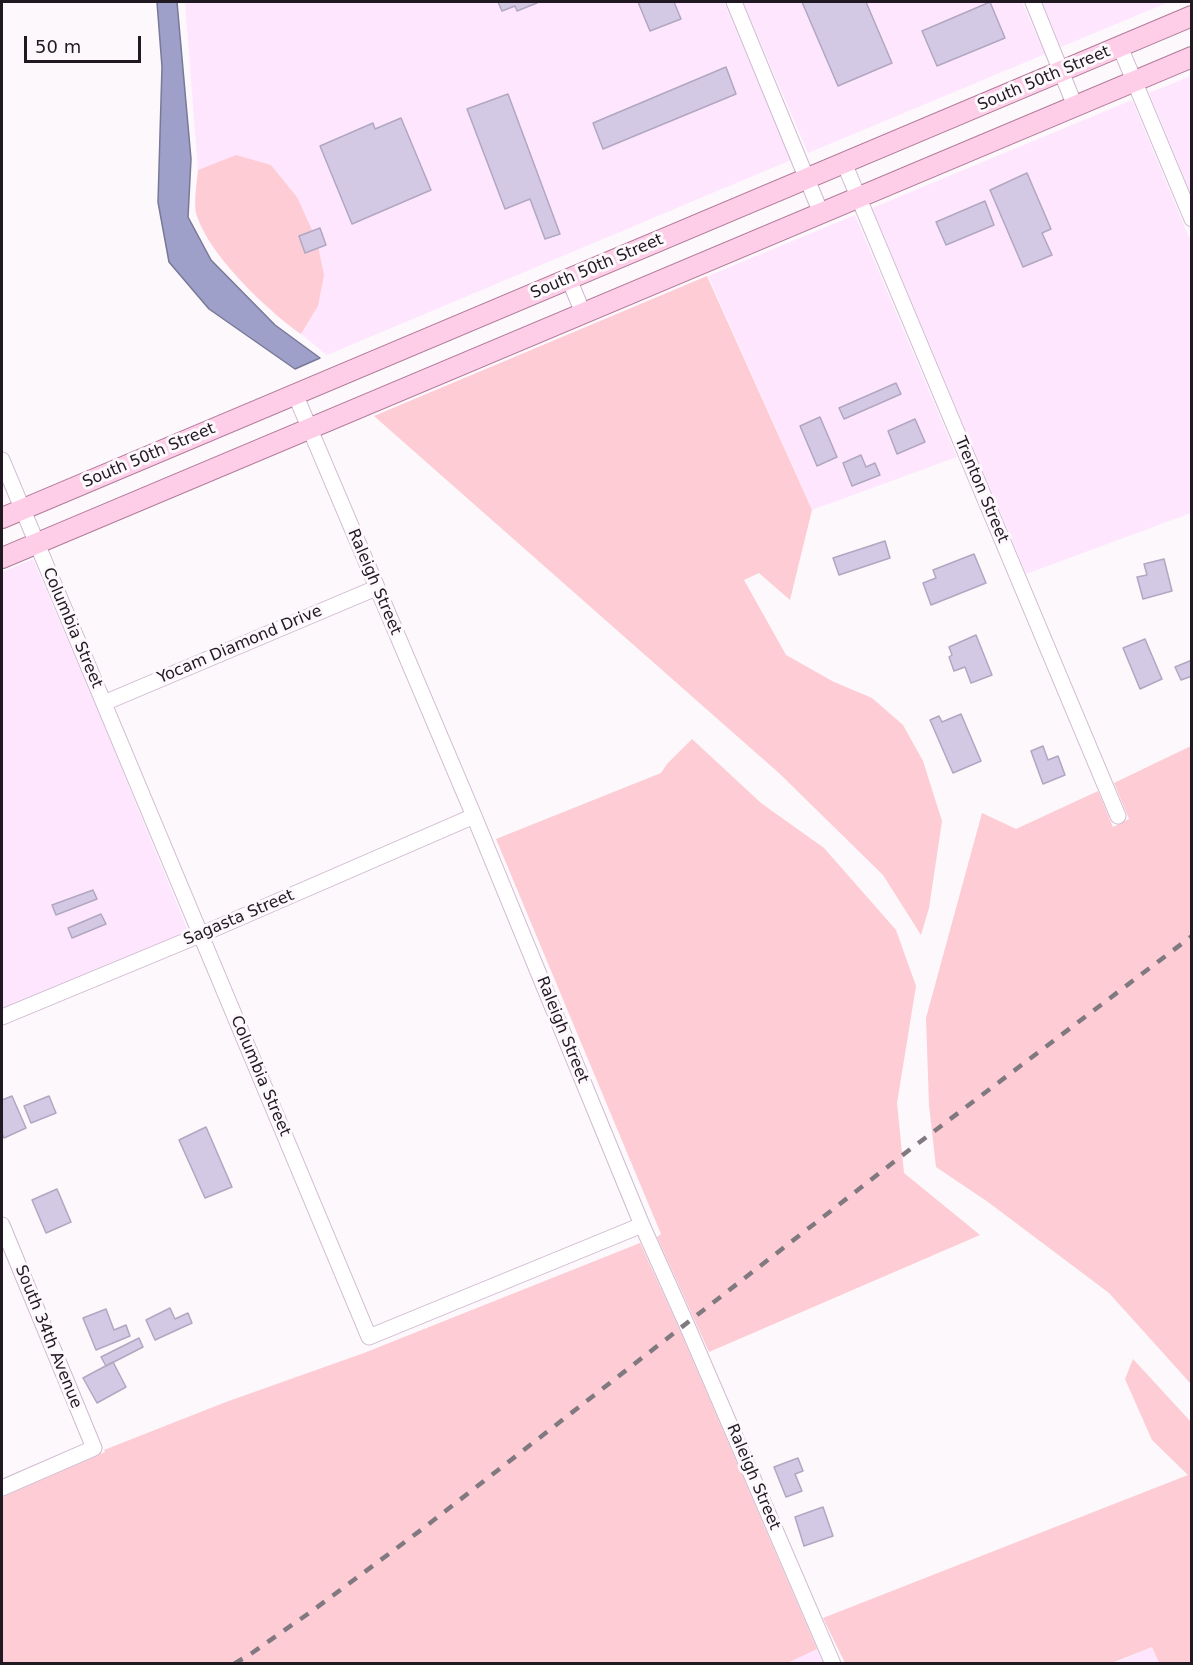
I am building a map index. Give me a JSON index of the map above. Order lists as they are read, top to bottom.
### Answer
{
  "streets": {
    "main road": ["South 50th Street"],
    "street": [
      "Trenton Street",
      "Raleigh Street",
      "Columbia Street",
      "Yocam Diamond Drive",
      "Sagasta Street",
      "South 34th Avenue"
    ]
  },
  "crossings": [
    ["South 50th Street", "Trenton Street"],
    ["South 50th Street", "Raleigh Street"],
    ["South 50th Street", "Columbia Street"],
    ["Raleigh Street", "Columbia Street"],
    ["Raleigh Street", "Yocam Diamond Drive"],
    ["Raleigh Street", "Sagasta Street"],
    ["Columbia Street", "Yocam Diamond Drive"],
    ["Columbia Street", "Sagasta Street"]
  ],
  "scale_bar": "50 m"
}
